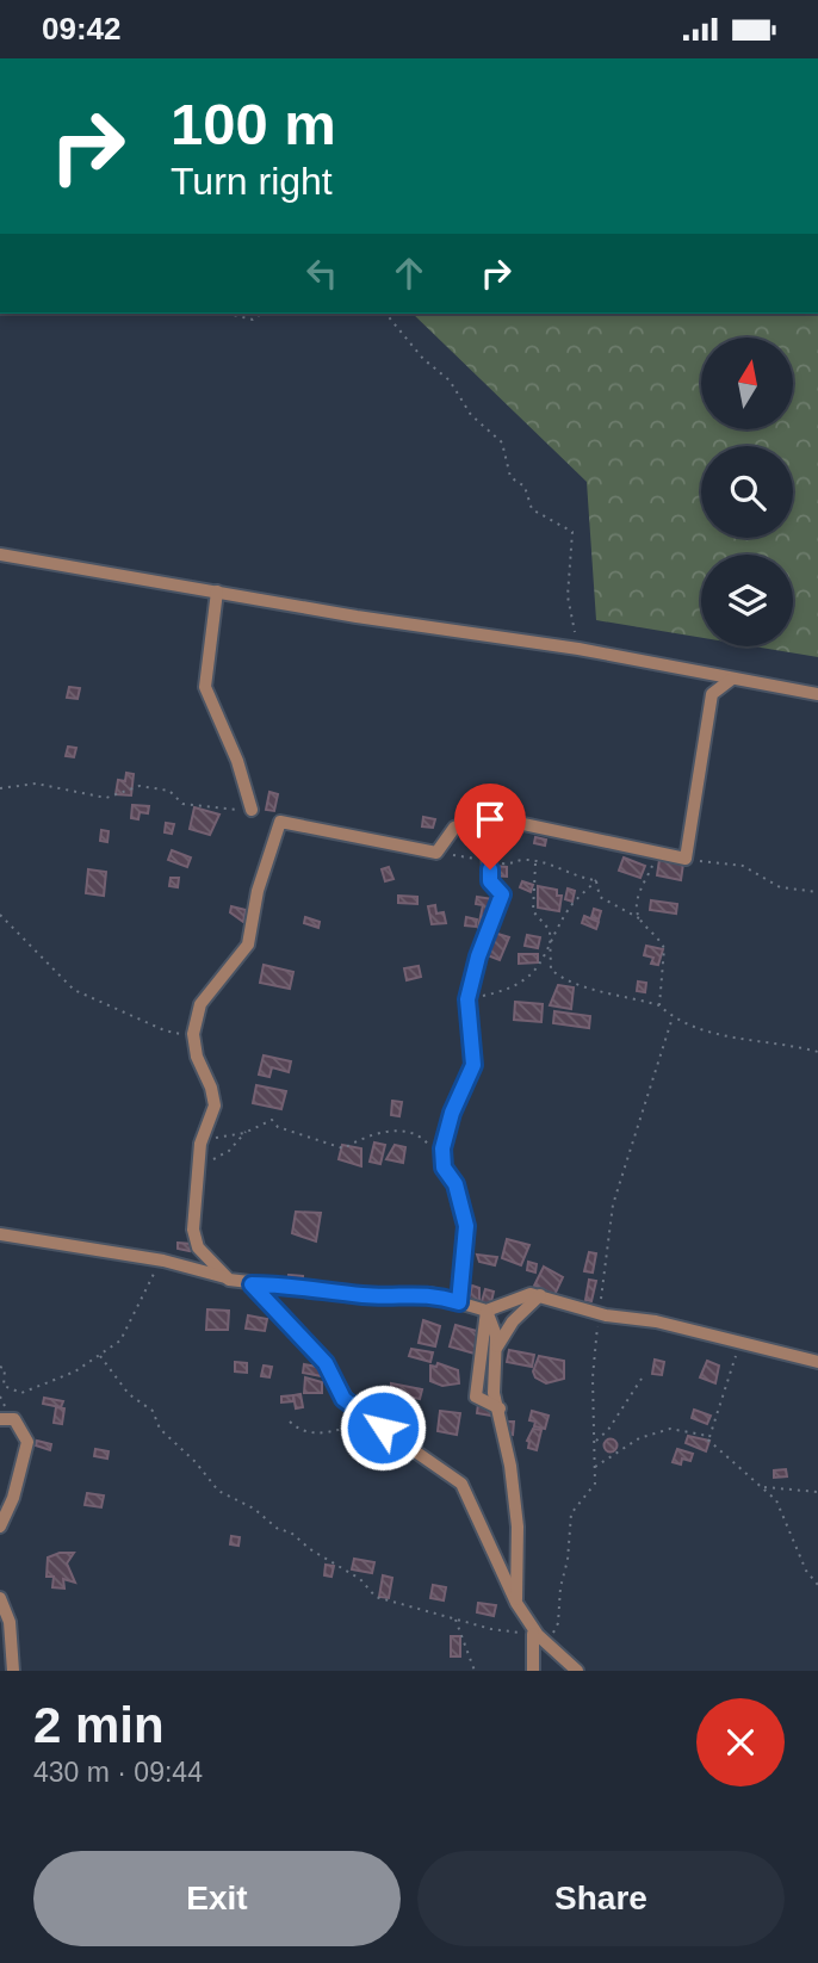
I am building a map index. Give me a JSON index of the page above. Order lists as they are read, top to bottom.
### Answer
{
  "north": "top",
  "page": {
    "status": "09:42",
    "turn": ["100 m", "Turn right"],
    "heading": ["2 min", "430 m · 09:44"],
    "buttons": ["Exit", "Share"]
  }
}
